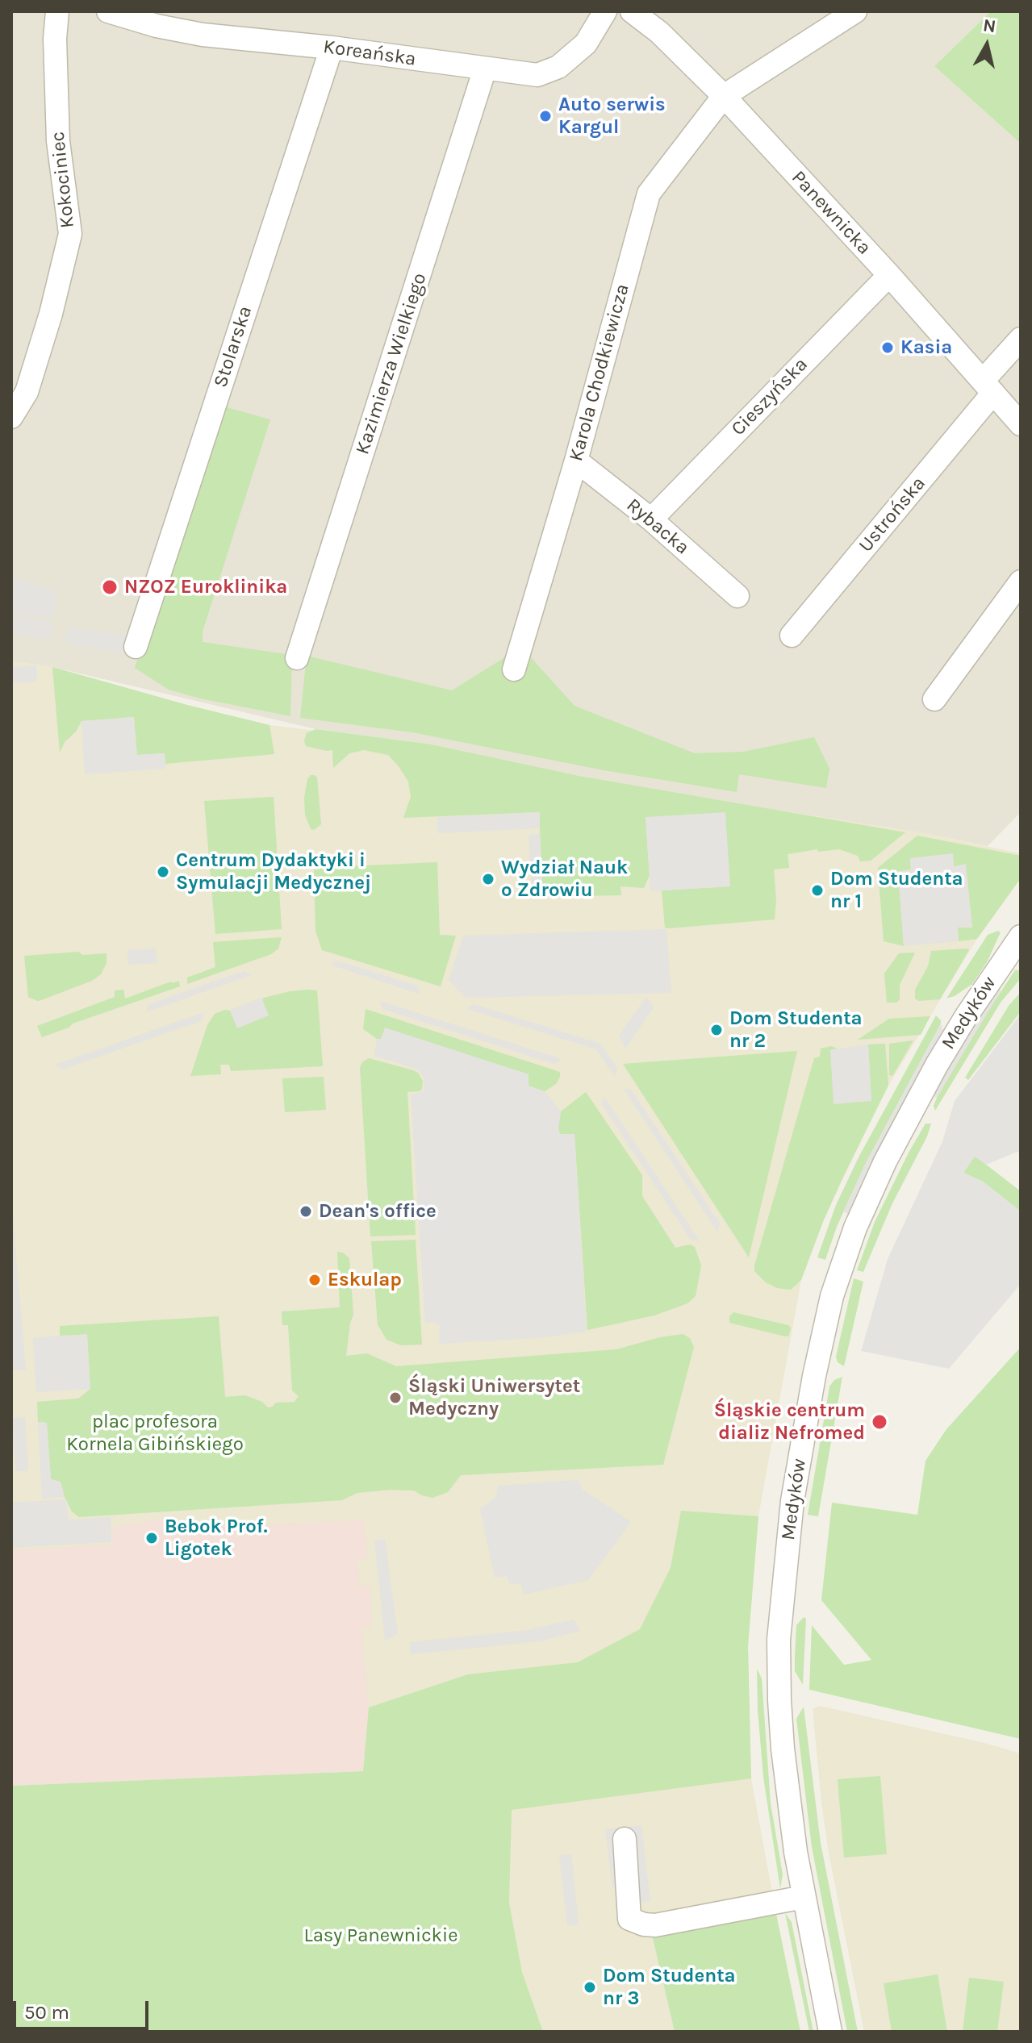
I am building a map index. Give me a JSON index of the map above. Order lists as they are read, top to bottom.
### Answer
{
  "streets": {
    "street": [
      "Koreańska",
      "Kokociniec",
      "Panewnicka",
      "Stolarska",
      "Kazimierza Wielkiego",
      "Karola Chodkiewicza",
      "Cieszyńska",
      "Ustrońska",
      "Rybacka",
      "Medyków"
    ]
  },
  "crossings": [
    ["Koreańska", "Stolarska"],
    ["Koreańska", "Kazimierza Wielkiego"],
    ["Panewnicka", "Karola Chodkiewicza"],
    ["Panewnicka", "Cieszyńska"],
    ["Panewnicka", "Ustrońska"],
    ["Karola Chodkiewicza", "Rybacka"],
    ["Cieszyńska", "Rybacka"]
  ],
  "parks": ["plac profesora Kornela Gibińskiego", "Lasy Panewnickie"],
  "places": [
    "Auto serwis Kargul",
    "Kasia",
    "NZOZ Euroklinika",
    "Centrum Dydaktyki i Symulacji Medycznej",
    "Wydział Nauk o Zdrowiu",
    "Dom Studenta nr 1",
    "Dom Studenta nr 2",
    "Dean's office",
    "Eskulap",
    "Śląski Uniwersytet Medyczny",
    "Śląskie centrum dializ Nefromed",
    "Bebok Prof. Ligotek",
    "Dom Studenta nr 3"
  ],
  "scale_bar": "50 m",
  "north": "top"
}
